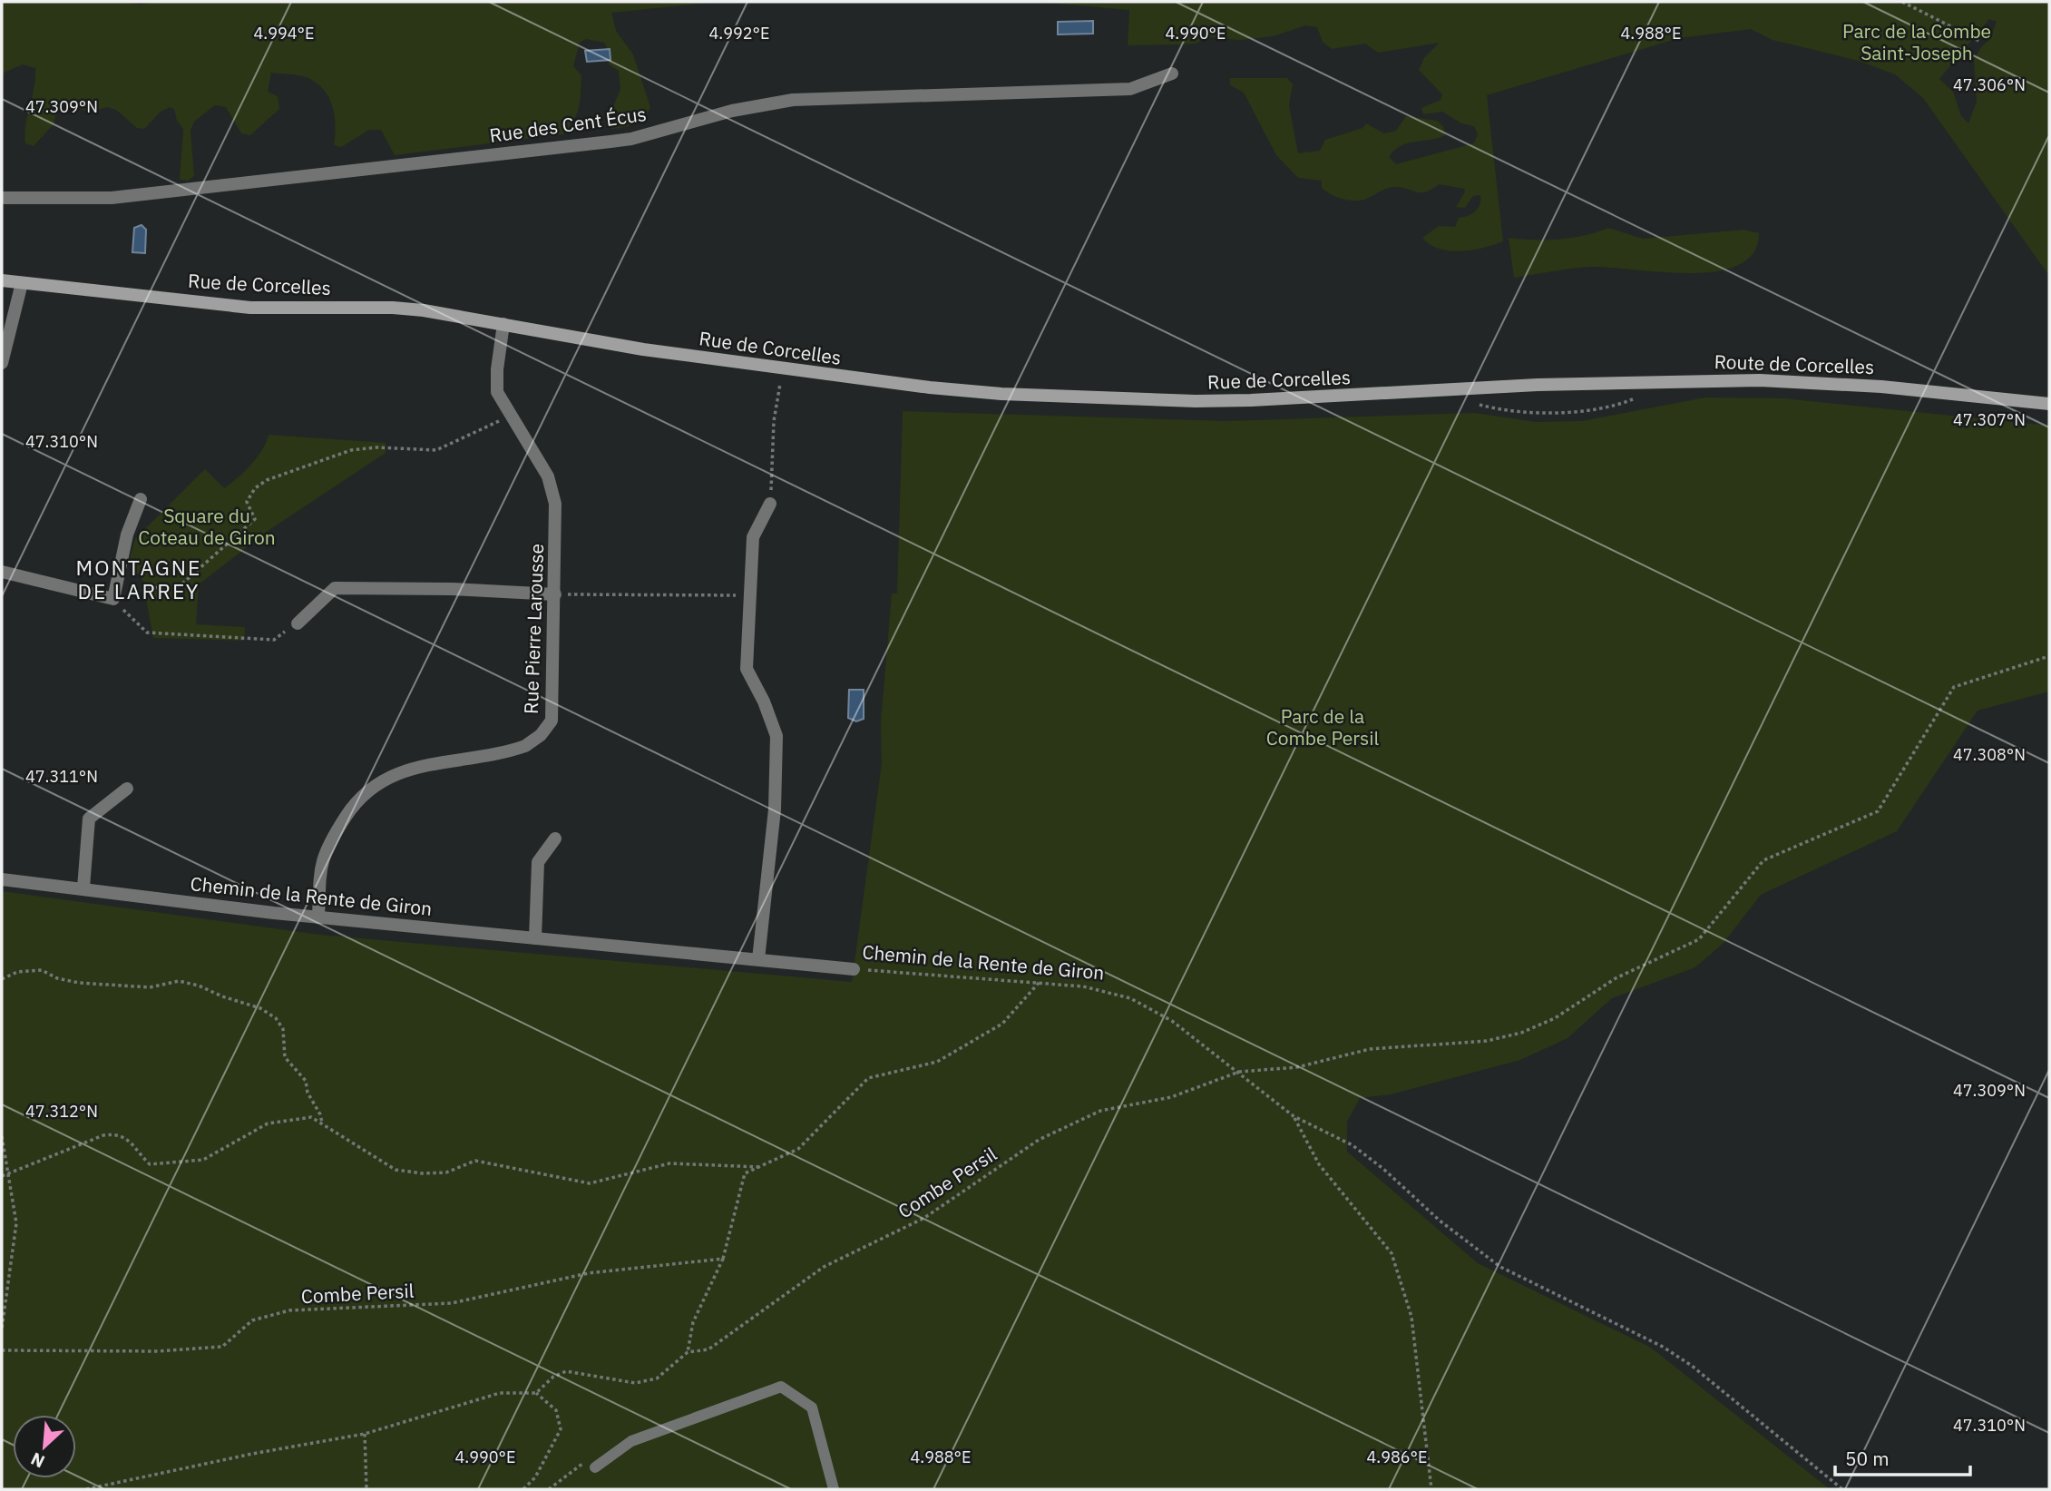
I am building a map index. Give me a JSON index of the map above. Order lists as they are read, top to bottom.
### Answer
{
  "streets": {
    "main road": ["Rue de Corcelles", "Route de Corcelles"],
    "street": ["Rue des Cent Écus", "Rue Pierre Larousse", "Chemin de la Rente de Giron"],
    "path": ["Combe Persil"]
  },
  "crossings": [
    ["Rue de Corcelles", "Route de Corcelles"],
    ["Rue de Corcelles", "Rue Pierre Larousse"],
    ["Rue Pierre Larousse", "Chemin de la Rente de Giron"],
    ["Chemin de la Rente de Giron", "Combe Persil"]
  ],
  "districts": ["MONTAGNE DE LARREY"],
  "parks": ["Parc de la Combe Saint-Joseph", "Square du Coteau de Giron", "Parc de la Combe Persil"],
  "scale_bar": "50 m",
  "north": "bottom left",
  "coordinates": [
    "4.994°E",
    "4.992°E",
    "4.990°E",
    "4.988°E",
    "47.306°N",
    "47.309°N",
    "47.307°N",
    "47.310°N",
    "47.308°N",
    "47.311°N",
    "47.312°N",
    "4.986°E"
  ]
}
